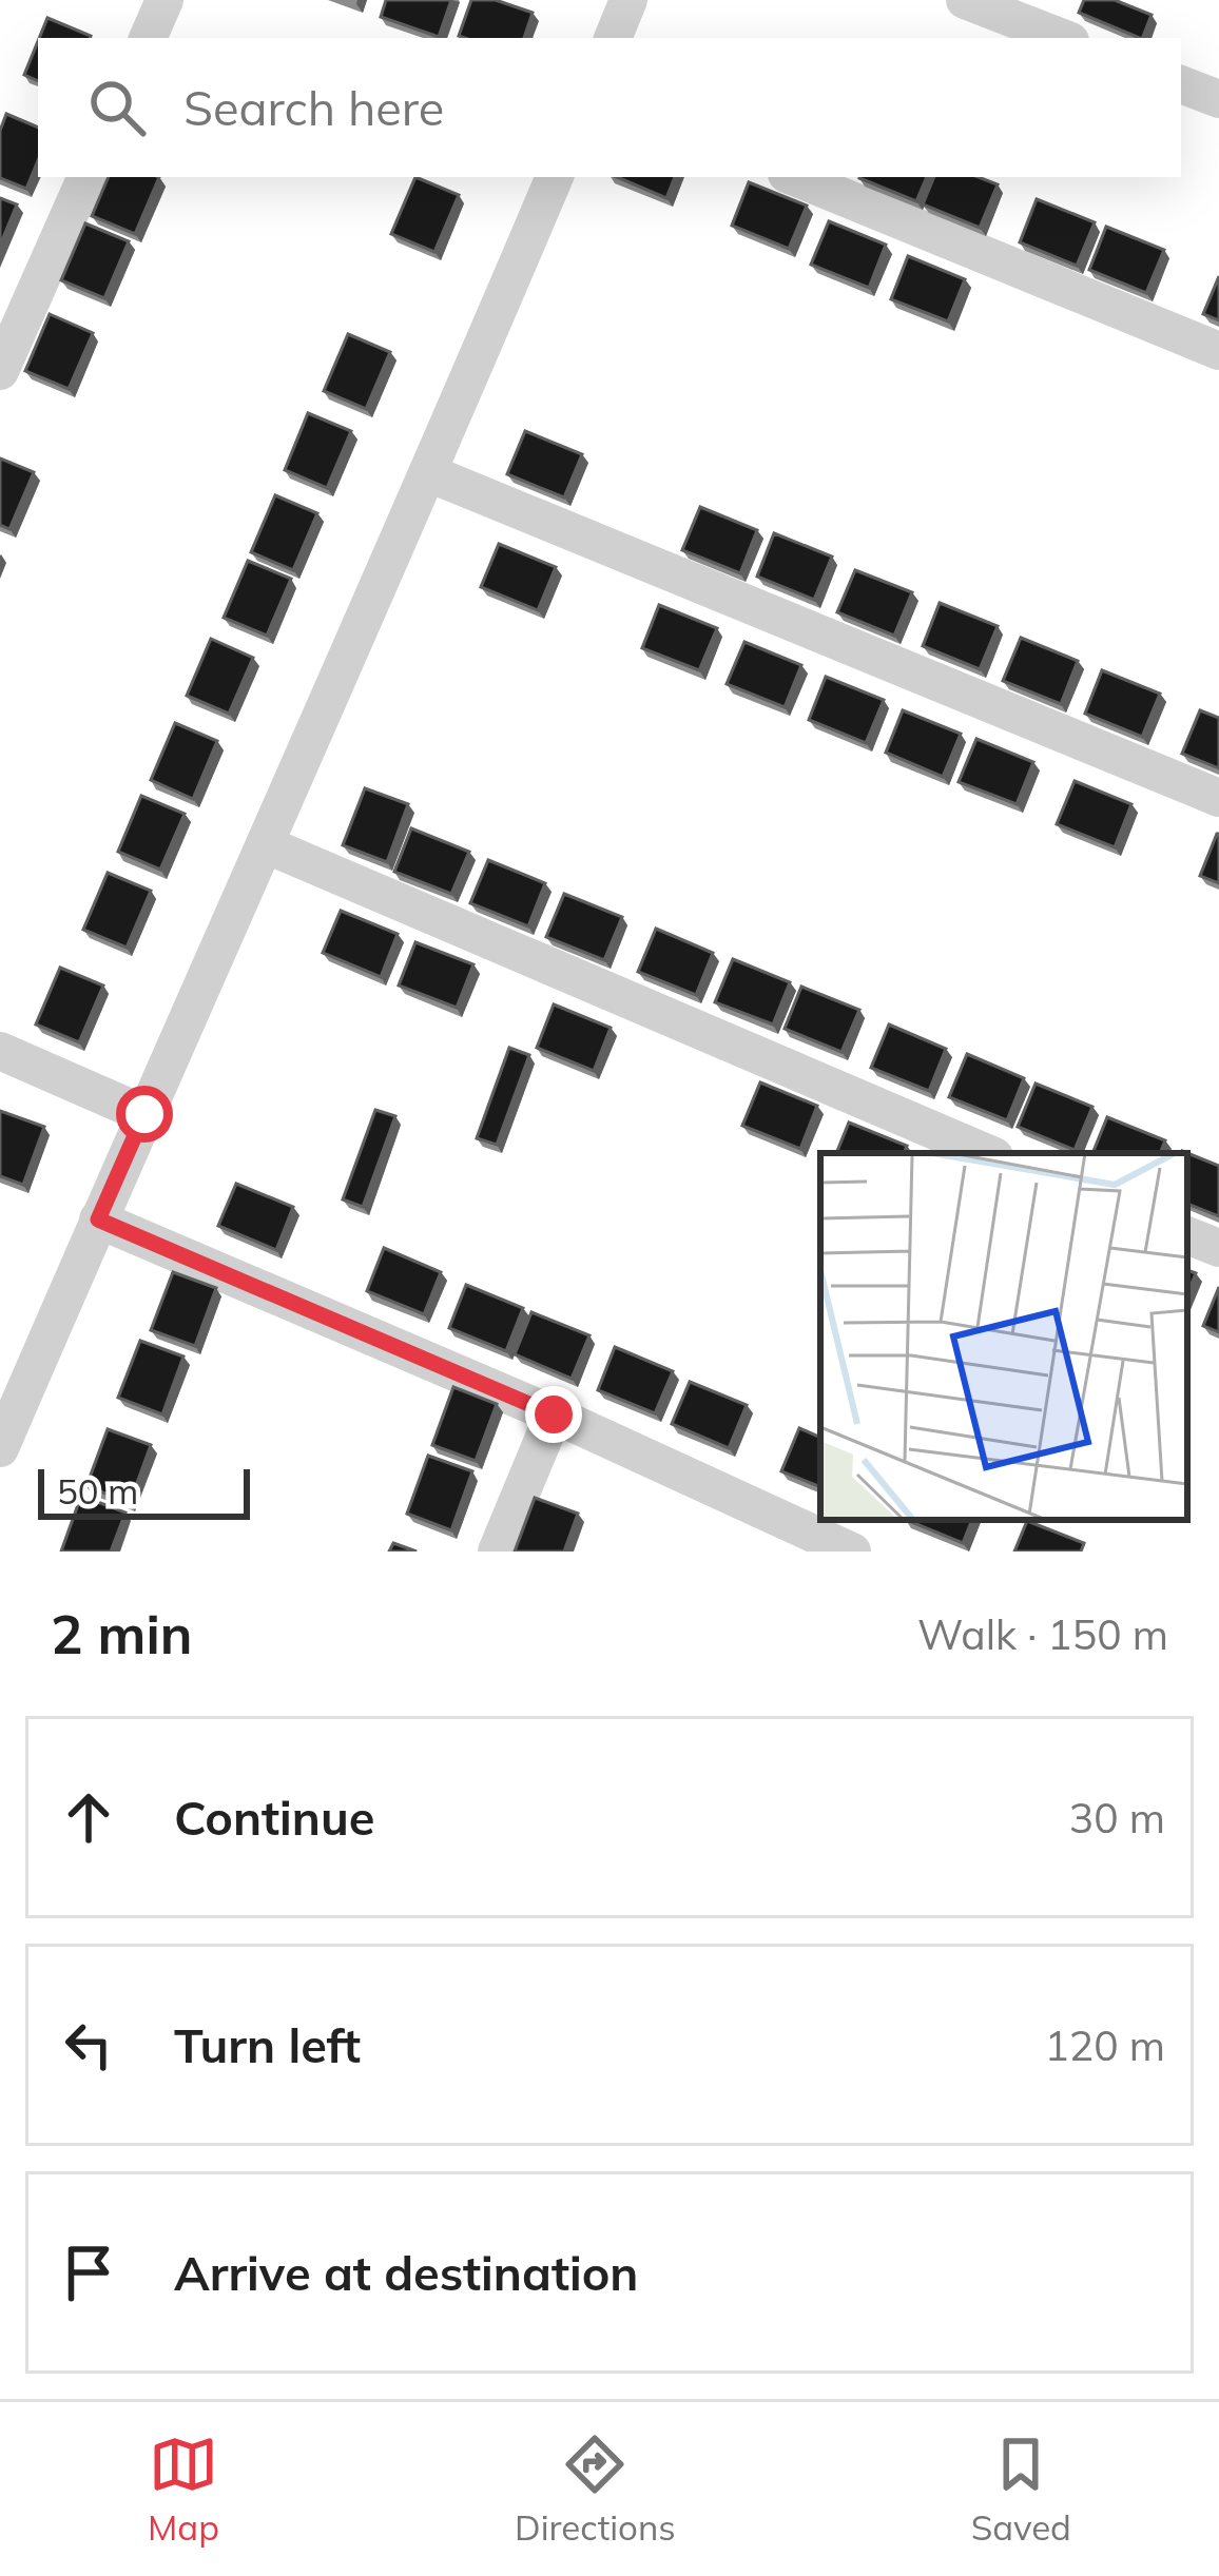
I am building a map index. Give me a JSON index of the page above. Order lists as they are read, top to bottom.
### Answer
{
  "scale_bar": "50 m",
  "page": {
    "search": "Search here",
    "scale": "50 m",
    "heading": ["2 min", "Walk · 150 m"],
    "list": [
      ["Continue", "30 m"],
      ["Turn left", "120 m"],
      "Arrive at destination"
    ],
    "nav": ["Map", "Directions", "Saved"]
  }
}
